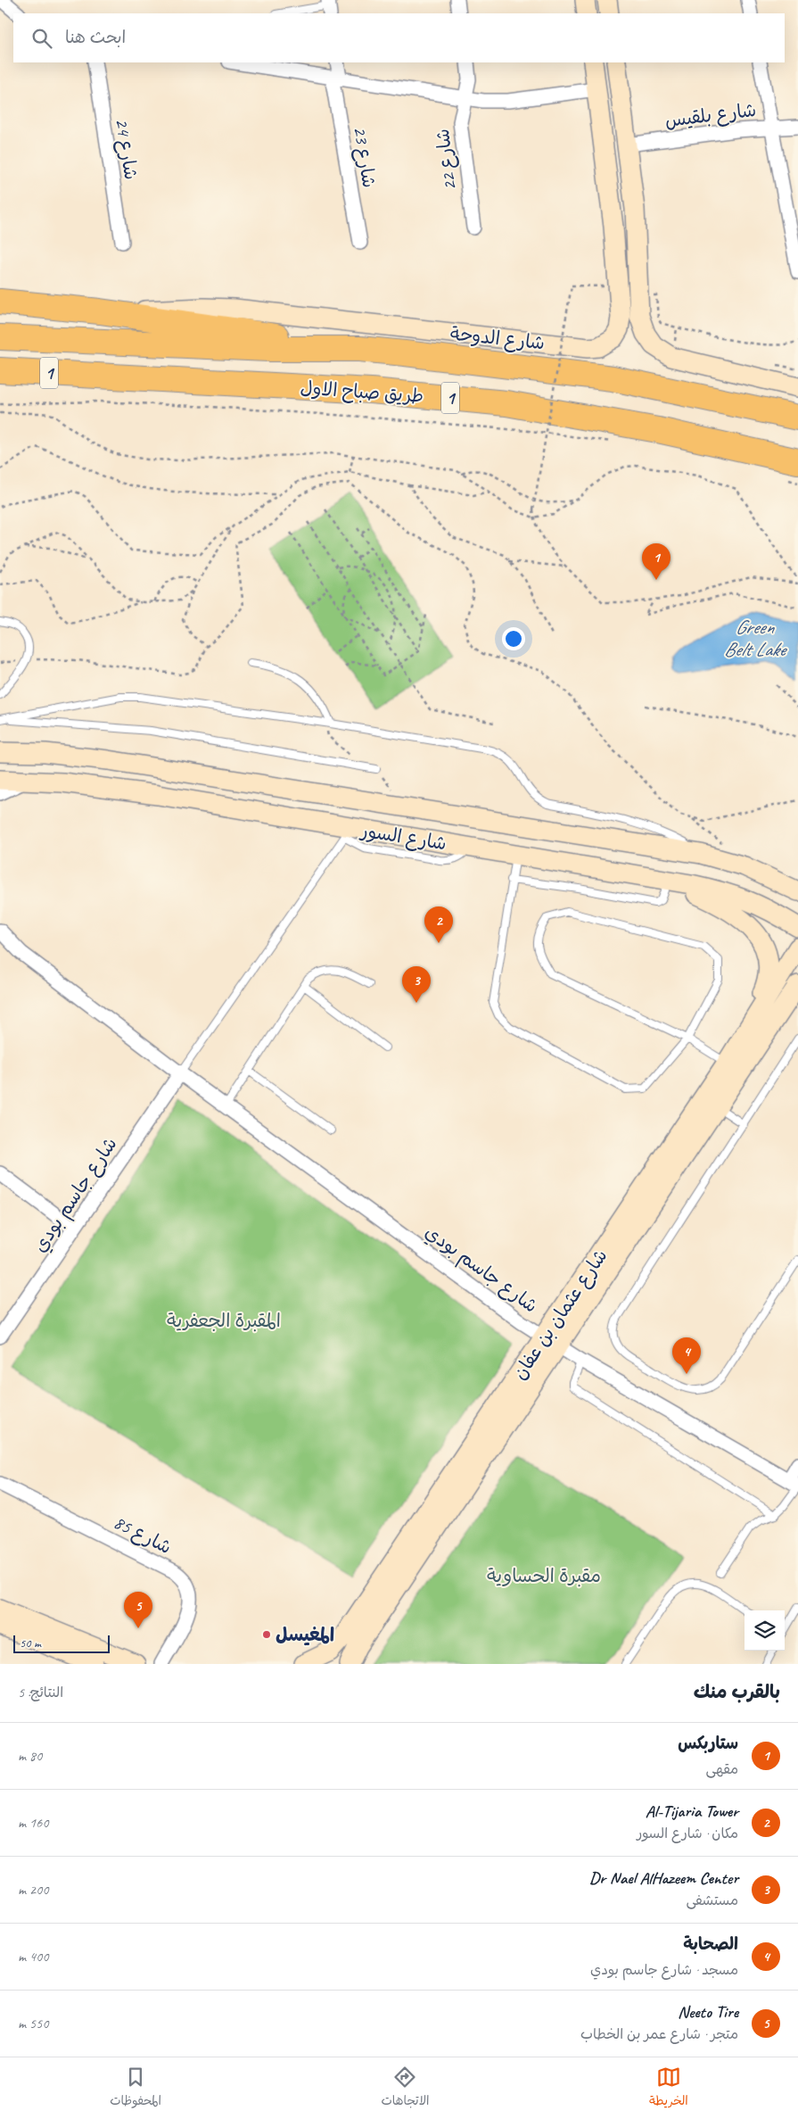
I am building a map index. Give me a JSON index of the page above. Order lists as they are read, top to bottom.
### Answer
{
  "streets": {
    "highway": ["1", "طريق صباح الاول"],
    "street": [
      "شارع بلقيس",
      "شارع 24",
      "شارع 23",
      "شارع 22",
      "شارع الدوحة",
      "شارع السور",
      "شارع جاسم بودي",
      "شارع عثمان بن عفان",
      "شارع 85"
    ]
  },
  "crossings": [
    ["شارع جاسم بودي", "شارع عثمان بن عفان"]
  ],
  "water": ["Green Belt Lake"],
  "parks": ["المقبرة الجعفرية", "مقبرة الحساوية"],
  "places": ["المغيسل"],
  "scale_bar": "50 m",
  "page": {
    "search": "ابحث هنا",
    "pins": [
      "1",
      "2",
      "3",
      "4",
      "5"
    ],
    "scale": "50 m",
    "heading": ["بالقرب منك", "النتائج: 5"],
    "list": [
      {
        "mark": "1",
        "name": "ستاربكس",
        "note": "مقهى",
        "value": "80 m"
      },
      {
        "mark": "2",
        "name": "Al-Tijaria Tower",
        "note": "مكان · شارع السور",
        "value": "160 m"
      },
      {
        "mark": "3",
        "name": "Dr Nael AlHazeem Center",
        "note": "مستشفى",
        "value": "200 m"
      },
      {
        "mark": "4",
        "name": "الصحابة",
        "note": "مسجد · شارع جاسم بودي",
        "value": "400 m"
      },
      {
        "mark": "5",
        "name": "Neeto Tire",
        "note": "متجر · شارع عمر بن الخطاب",
        "value": "550 m"
      }
    ],
    "nav": ["الخريطة", "الاتجاهات", "المحفوظات"]
  }
}
